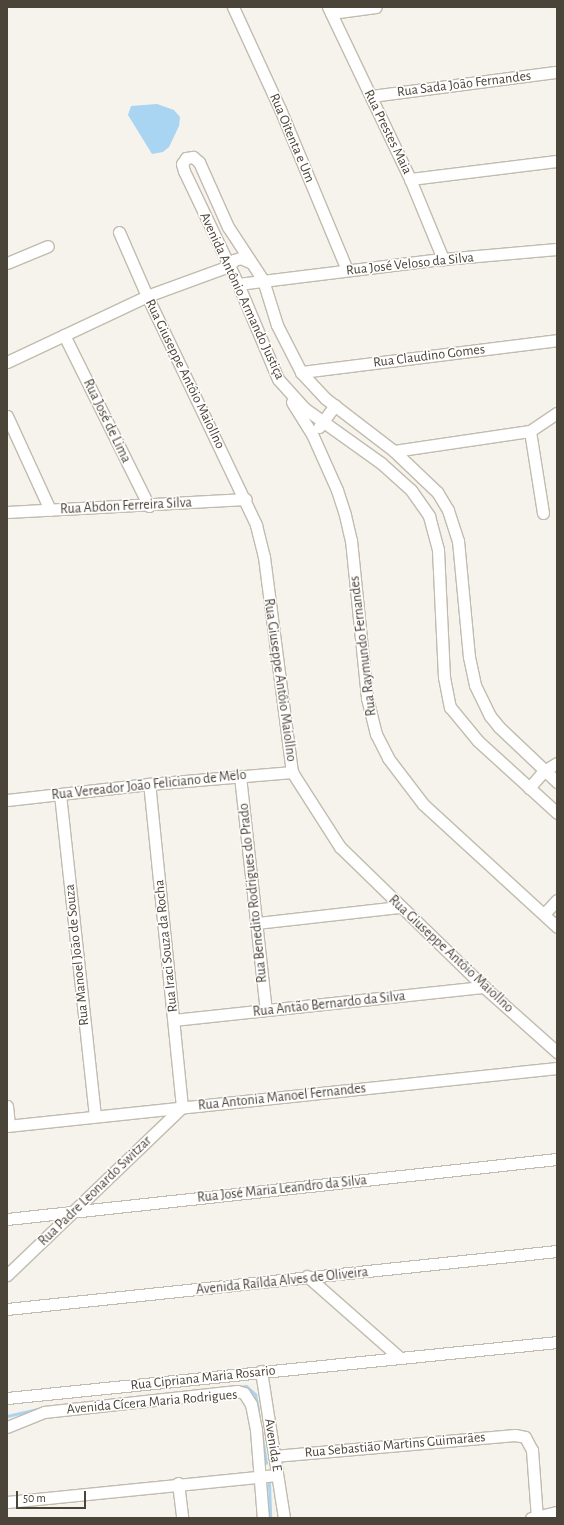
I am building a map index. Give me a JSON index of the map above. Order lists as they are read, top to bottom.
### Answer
{
  "streets": {
    "street": [
      "Rua Sada João Fernandes",
      "Rua Prestes Maia",
      "Rua Oitenta e Um",
      "Rua José Veloso da Silva",
      "Avenida Antônio Armando Justiça",
      "Rua Claudino Gomes",
      "Rua Giuseppe Antôio Maiollno",
      "Rua José de Lima",
      "Rua Abdon Ferreira Silva",
      "Rua Raymundo Fernandes",
      "Rua Vereador João Feliciano de Melo",
      "Rua Benedito Rodrigues do Prado",
      "Rua Iraci Souza da Rocha",
      "Rua Manoel João de Souza",
      "Rua Antão Bernardo da Silva",
      "Rua Antonia Manoel Fernandes",
      "Rua José Maria Leandro da Silva",
      "Rua Padre Leonardo Switzar",
      "Avenida Raílda Alves de Oliveira",
      "Rua Cipriana Maria Rosario",
      "Avenida Cícera Maria Rodrigues",
      "Avenida E",
      "Rua Sebastião Martins Guimarães"
    ]
  },
  "crossings": [
    ["Rua Sada João Fernandes", "Rua Prestes Maia"],
    ["Rua Prestes Maia", "Rua José Veloso da Silva"],
    ["Rua Oitenta e Um", "Rua José Veloso da Silva"],
    ["Rua José Veloso da Silva", "Avenida Antônio Armando Justiça"],
    ["Avenida Antônio Armando Justiça", "Rua Claudino Gomes"],
    ["Avenida Antônio Armando Justiça", "Rua Raymundo Fernandes"],
    ["Rua Giuseppe Antôio Maiollno", "Rua Abdon Ferreira Silva"],
    ["Rua Giuseppe Antôio Maiollno", "Rua Vereador João Feliciano de Melo"],
    ["Rua Giuseppe Antôio Maiollno", "Rua Antão Bernardo da Silva"],
    ["Rua José de Lima", "Rua Abdon Ferreira Silva"],
    ["Rua Vereador João Feliciano de Melo", "Rua Benedito Rodrigues do Prado"],
    ["Rua Vereador João Feliciano de Melo", "Rua Iraci Souza da Rocha"],
    ["Rua Vereador João Feliciano de Melo", "Rua Manoel João de Souza"],
    ["Rua Benedito Rodrigues do Prado", "Rua Antão Bernardo da Silva"],
    ["Rua Iraci Souza da Rocha", "Rua Antão Bernardo da Silva"],
    ["Rua Iraci Souza da Rocha", "Rua Antonia Manoel Fernandes"],
    ["Rua Iraci Souza da Rocha", "Rua Padre Leonardo Switzar"],
    ["Rua Manoel João de Souza", "Rua Antonia Manoel Fernandes"],
    ["Rua Antonia Manoel Fernandes", "Rua Padre Leonardo Switzar"],
    ["Rua José Maria Leandro da Silva", "Rua Padre Leonardo Switzar"],
    ["Rua Cipriana Maria Rosario", "Avenida E"],
    ["Avenida E", "Rua Sebastião Martins Guimarães"]
  ],
  "scale_bar": "50 m"
}
